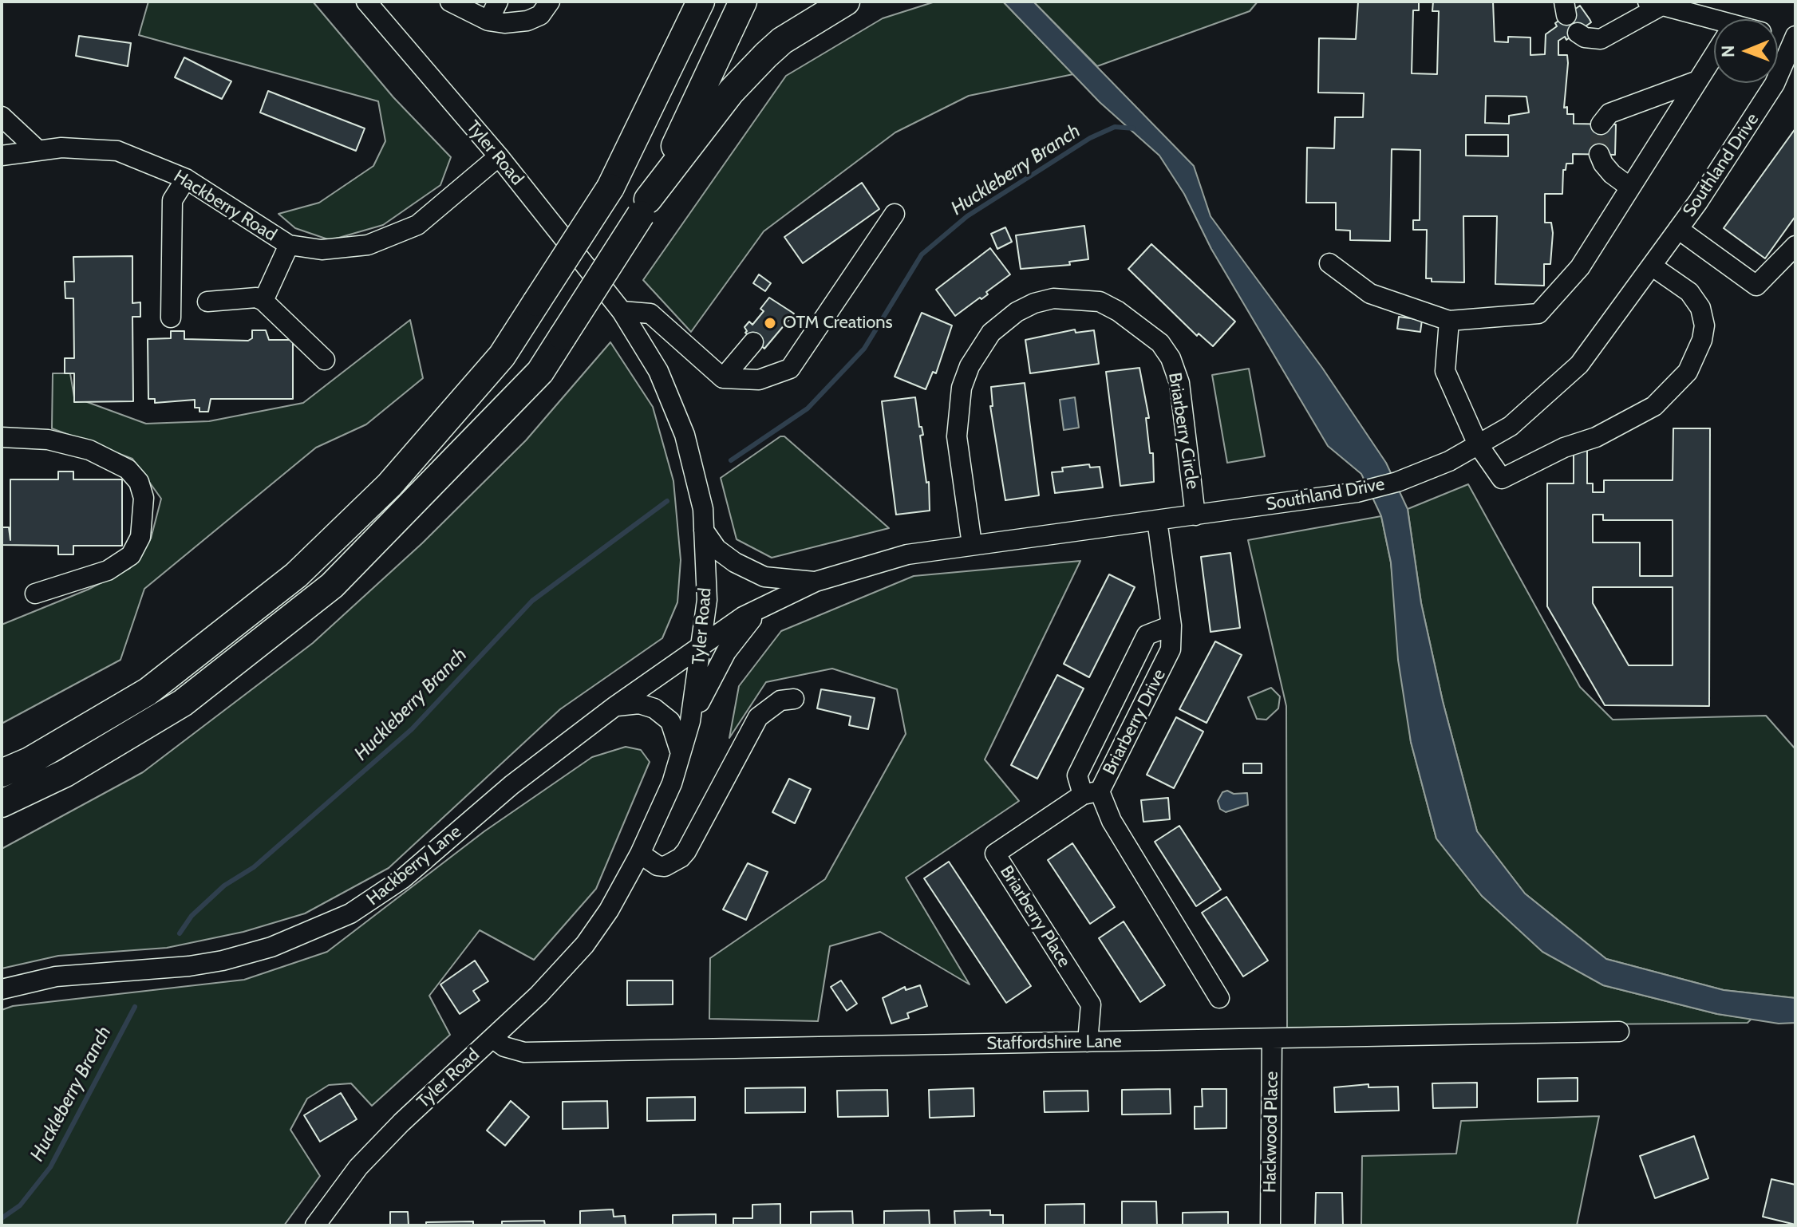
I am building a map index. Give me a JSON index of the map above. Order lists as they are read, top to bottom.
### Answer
{
  "streets": {
    "street": [
      "Tyler Road",
      "Southland Drive",
      "Hackberry Road",
      "Briarberry Circle",
      "Briarberry Drive",
      "Hackberry Lane",
      "Briarberry Place",
      "Staffordshire Lane",
      "Hackwood Place"
    ]
  },
  "crossings": [
    ["Tyler Road", "Southland Drive"],
    ["Tyler Road", "Hackberry Road"],
    ["Tyler Road", "Hackberry Lane"],
    ["Tyler Road", "Staffordshire Lane"],
    ["Southland Drive", "Briarberry Circle"],
    ["Southland Drive", "Briarberry Drive"],
    ["Southland Drive", "Hackberry Lane"],
    ["Briarberry Drive", "Briarberry Place"],
    ["Briarberry Place", "Staffordshire Lane"],
    ["Staffordshire Lane", "Hackwood Place"]
  ],
  "water": ["Huckleberry Branch"],
  "places": ["OTM Creations"],
  "north": "left"
}
